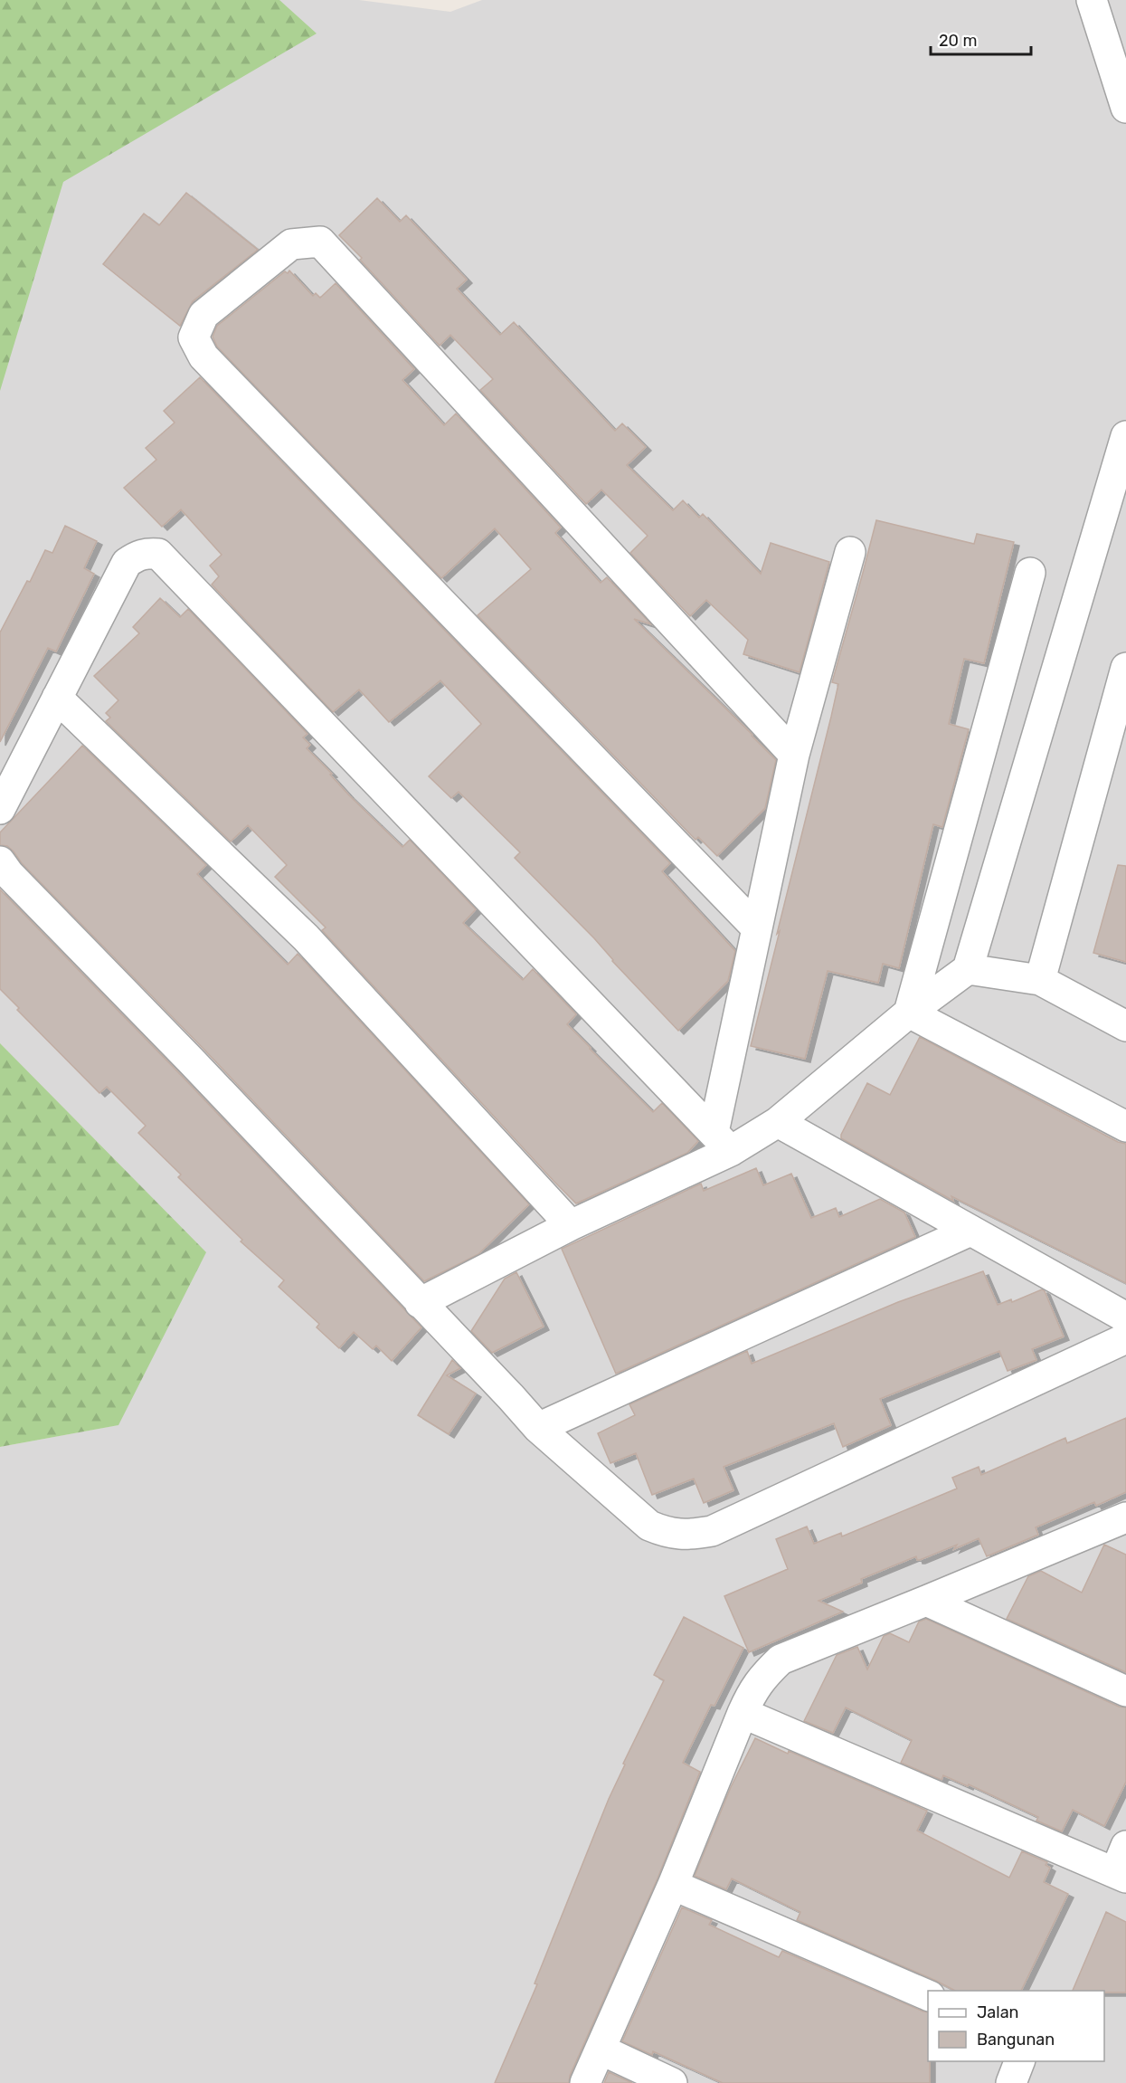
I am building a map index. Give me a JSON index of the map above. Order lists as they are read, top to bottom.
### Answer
{
  "legend": ["Jalan", "Bangunan"],
  "scale_bar": "20 m"
}
